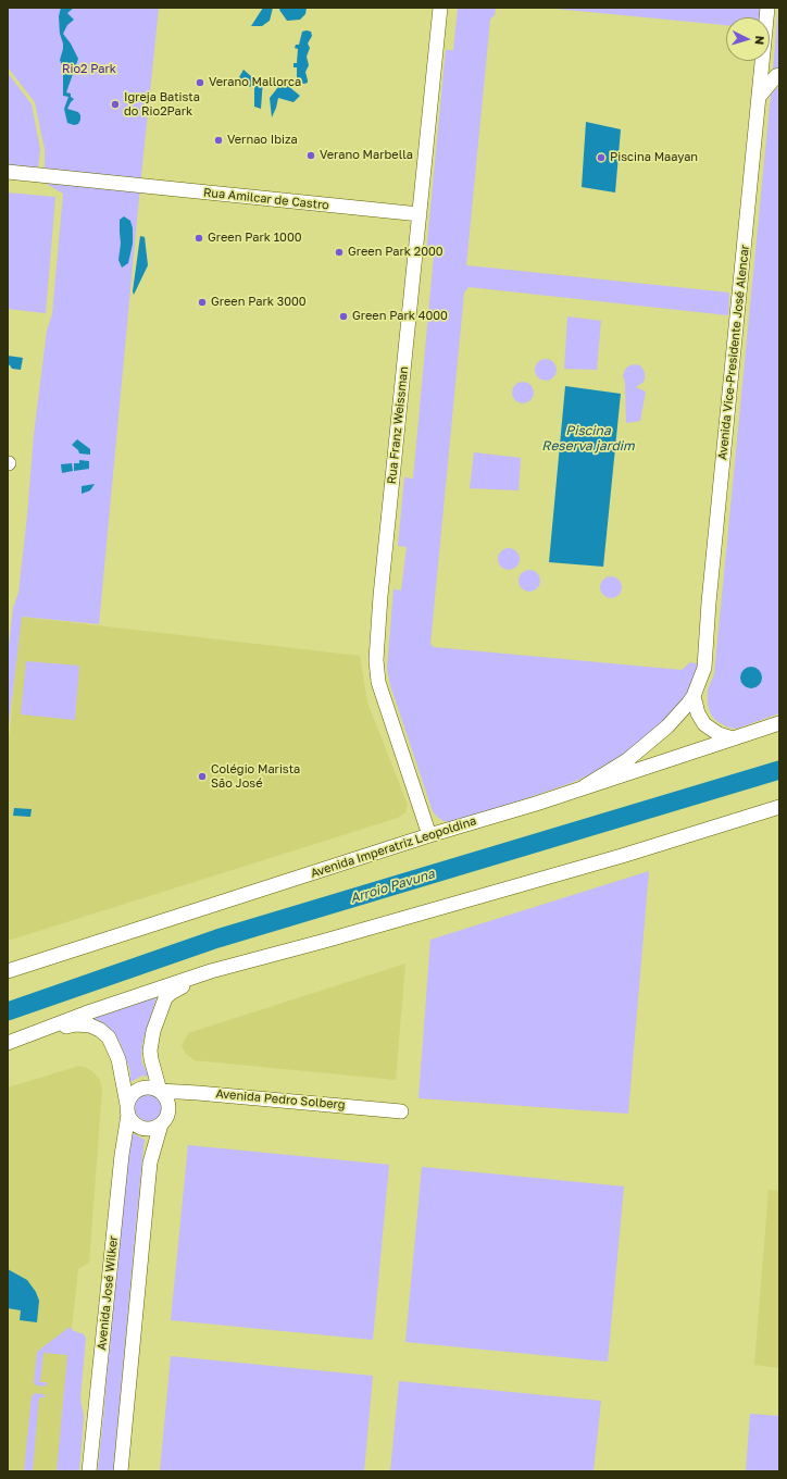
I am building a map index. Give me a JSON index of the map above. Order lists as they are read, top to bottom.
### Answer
{
  "streets": {
    "street": [
      "Rua Amilcar de Castro",
      "Avenida Vice-Presidente José Alencar",
      "Rua Franz Weissman",
      "Avenida Imperatriz Leopoldina",
      "Avenida Pedro Solberg",
      "Avenida José Wilker"
    ]
  },
  "crossings": [
    ["Rua Amilcar de Castro", "Rua Franz Weissman"],
    ["Avenida Vice-Presidente José Alencar", "Avenida Imperatriz Leopoldina"],
    ["Rua Franz Weissman", "Avenida Imperatriz Leopoldina"],
    ["Avenida Pedro Solberg", "Avenida José Wilker"]
  ],
  "water": ["Piscina Reserva jardim", "Arroio Pavuna"],
  "parks": ["Rio2 Park"],
  "places": [
    "Verano Mallorca",
    "Igreja Batista do Rio2Park",
    "Vernao Ibiza",
    "Verano Marbella",
    "Piscina Maayan",
    "Green Park 1000",
    "Green Park 2000",
    "Green Park 3000",
    "Green Park 4000",
    "Colégio Marista São José"
  ],
  "north": "right"
}
